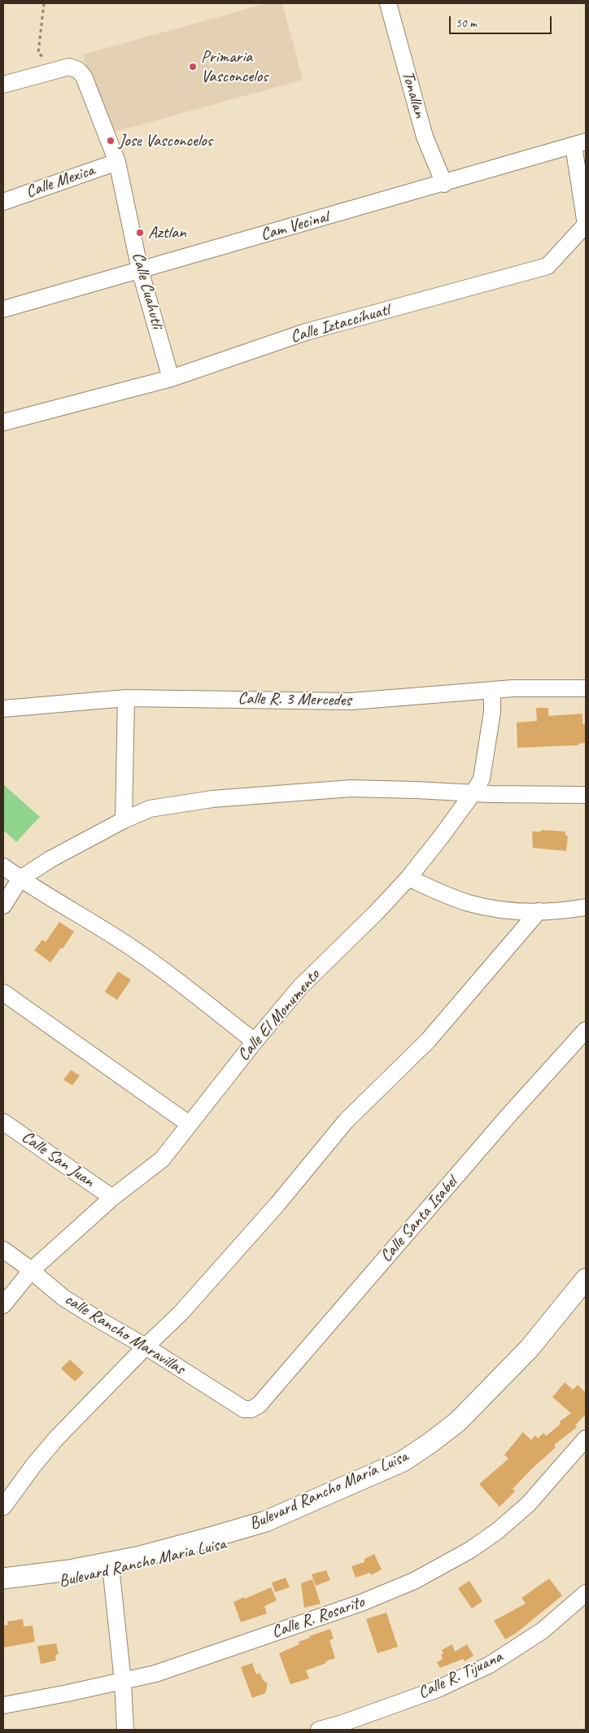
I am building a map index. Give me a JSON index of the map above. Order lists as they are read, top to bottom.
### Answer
{
  "streets": {
    "street": [
      "Tonallan",
      "Calle Mexica",
      "Cam Vecinal",
      "Calle Cuahutli",
      "Calle Iztaccíhuatl",
      "Calle R. 3 Mercedes",
      "Calle El Monumento",
      "Calle San Juan",
      "Calle Santa Isabel",
      "calle Rancho Maravillas",
      "Bulevard Rancho María Luisa",
      "Bulevard Rancho Maria Luisa",
      "Calle R. Rosarito",
      "Calle R. Tijuana"
    ]
  },
  "crossings": [
    ["Tonallan", "Cam Vecinal"],
    ["Calle Mexica", "Calle Cuahutli"],
    ["Cam Vecinal", "Calle Cuahutli"],
    ["Cam Vecinal", "Calle Iztaccíhuatl"],
    ["Calle Cuahutli", "Calle Iztaccíhuatl"],
    ["Calle R. 3 Mercedes", "Calle El Monumento"],
    ["Calle El Monumento", "Calle San Juan"],
    ["Calle El Monumento", "calle Rancho Maravillas"],
    ["Calle Santa Isabel", "calle Rancho Maravillas"]
  ],
  "places": ["Primaria Vasconcelos", "Jose Vasconcelos", "Aztlan"],
  "scale_bar": "50 m"
}
